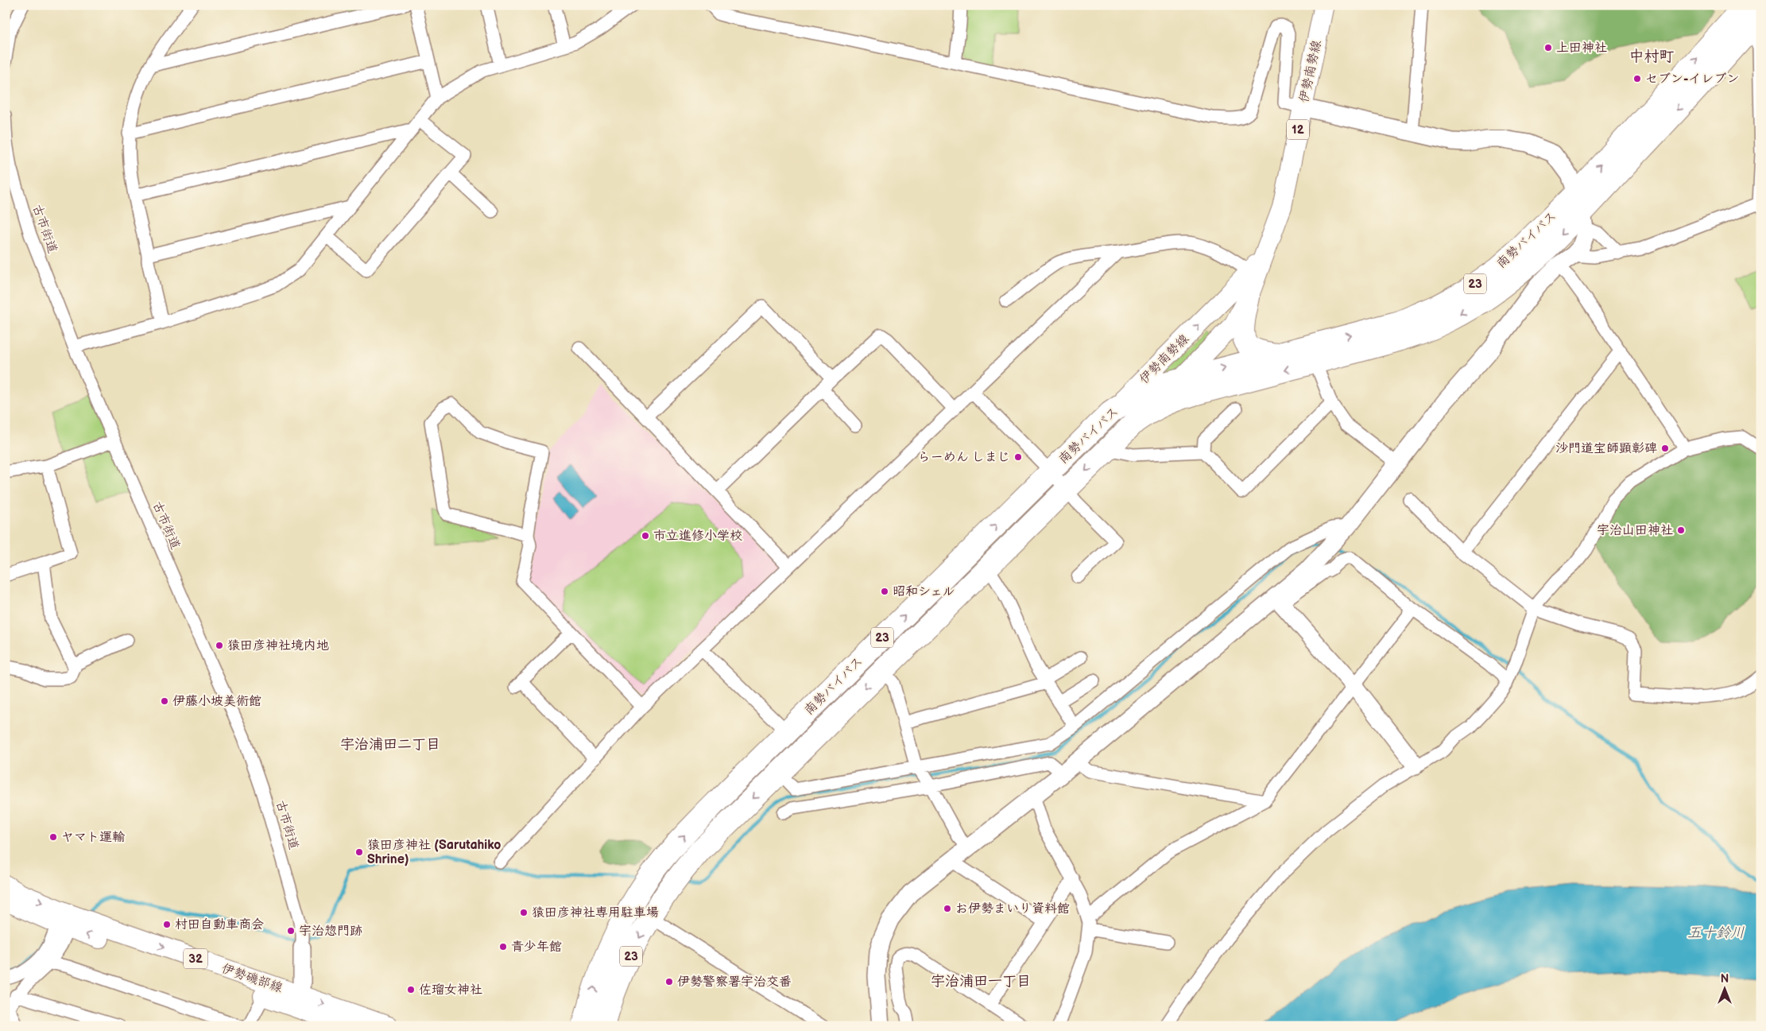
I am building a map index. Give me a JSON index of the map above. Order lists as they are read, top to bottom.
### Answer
{
  "streets": {
    "highway": ["南勢バイパス", "23"],
    "main road": [
      "伊勢南勢線",
      "12",
      "32",
      "伊勢磯部線"
    ],
    "street": ["古市街道"]
  },
  "crossings": [
    ["伊勢南勢線", "南勢バイパス"]
  ],
  "districts": ["中村町", "宇治浦田二丁目", "宇治浦田一丁目"],
  "water": ["五十鈴川"],
  "places": [
    "上田神社",
    "セブン-イレブン",
    "沙門道宝師顕彰碑",
    "らーめん しまじ",
    "宇治山田神社",
    "市立進修小学校",
    "昭和シェル",
    "猿田彦神社境内地",
    "伊藤小坡美術館",
    "ヤマト運輸",
    "猿田彦神社 (Sarutahiko Shrine)",
    "お伊勢まいり資料館",
    "猿田彦神社専用駐車場",
    "村田自動車商会",
    "宇治惣門跡",
    "青少年館",
    "伊勢警察署宇治交番",
    "佐瑠女神社"
  ],
  "north": "top"
}
